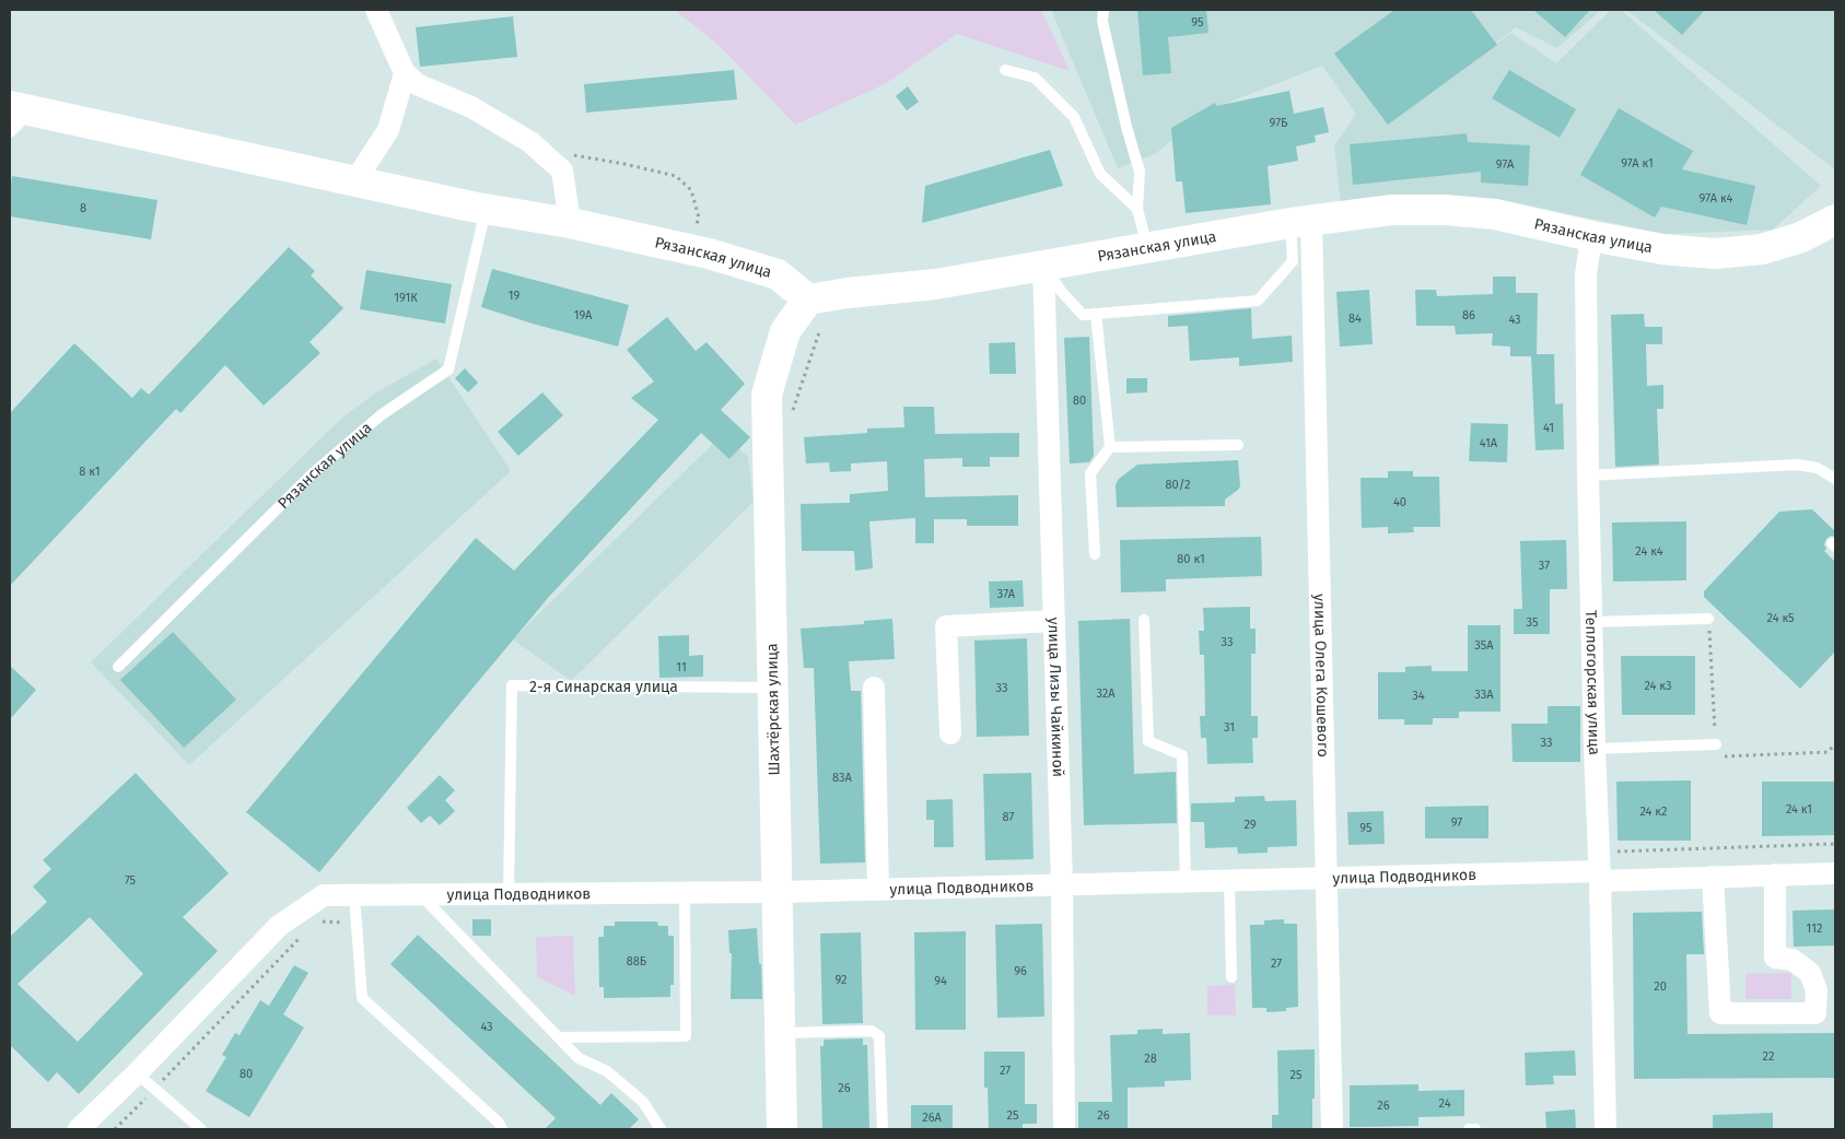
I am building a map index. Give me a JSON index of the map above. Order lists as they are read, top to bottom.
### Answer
{
  "streets": {
    "main road": ["Рязанская улица", "Шахтёрская улица"],
    "street": [
      "улица Олега Кошевого",
      "Теплогорская улица",
      "улица Лизы Чайкиной",
      "улица Подводников"
    ],
    "lane": ["2-я Синарская улица"]
  },
  "crossings": [
    ["Рязанская улица", "улица Олега Кошевого"],
    ["Рязанская улица", "Теплогорская улица"],
    ["Рязанская улица", "улица Лизы Чайкиной"],
    ["Рязанская улица", "Шахтёрская улица"],
    ["улица Олега Кошевого", "улица Подводников"],
    ["Теплогорская улица", "улица Подводников"],
    ["2-я Синарская улица", "Шахтёрская улица"],
    ["2-я Синарская улица", "улица Подводников"],
    ["улица Лизы Чайкиной", "улица Подводников"],
    ["Шахтёрская улица", "улица Подводников"]
  ],
  "house_numbers": [
    "95",
    "97Б",
    "97А к1",
    "97А",
    "97А к4",
    "8",
    "19",
    "191К",
    "19А",
    "86",
    "84",
    "43",
    "80",
    "41",
    "41А",
    "8 к1",
    "80/2",
    "40",
    "24 к4",
    "80 к1",
    "37",
    "37А",
    "24 к5",
    "35",
    "33",
    "35А",
    "11",
    "24 к3",
    "33",
    "32А",
    "33А",
    "34",
    "31",
    "33",
    "83А",
    "24 к1",
    "24 к2",
    "87",
    "97",
    "29",
    "95",
    "75",
    "112",
    "88Б",
    "27",
    "96",
    "92",
    "94",
    "20",
    "43",
    "22",
    "28",
    "27",
    "80",
    "25",
    "26",
    "24",
    "26",
    "25",
    "26",
    "26А"
  ]
}
